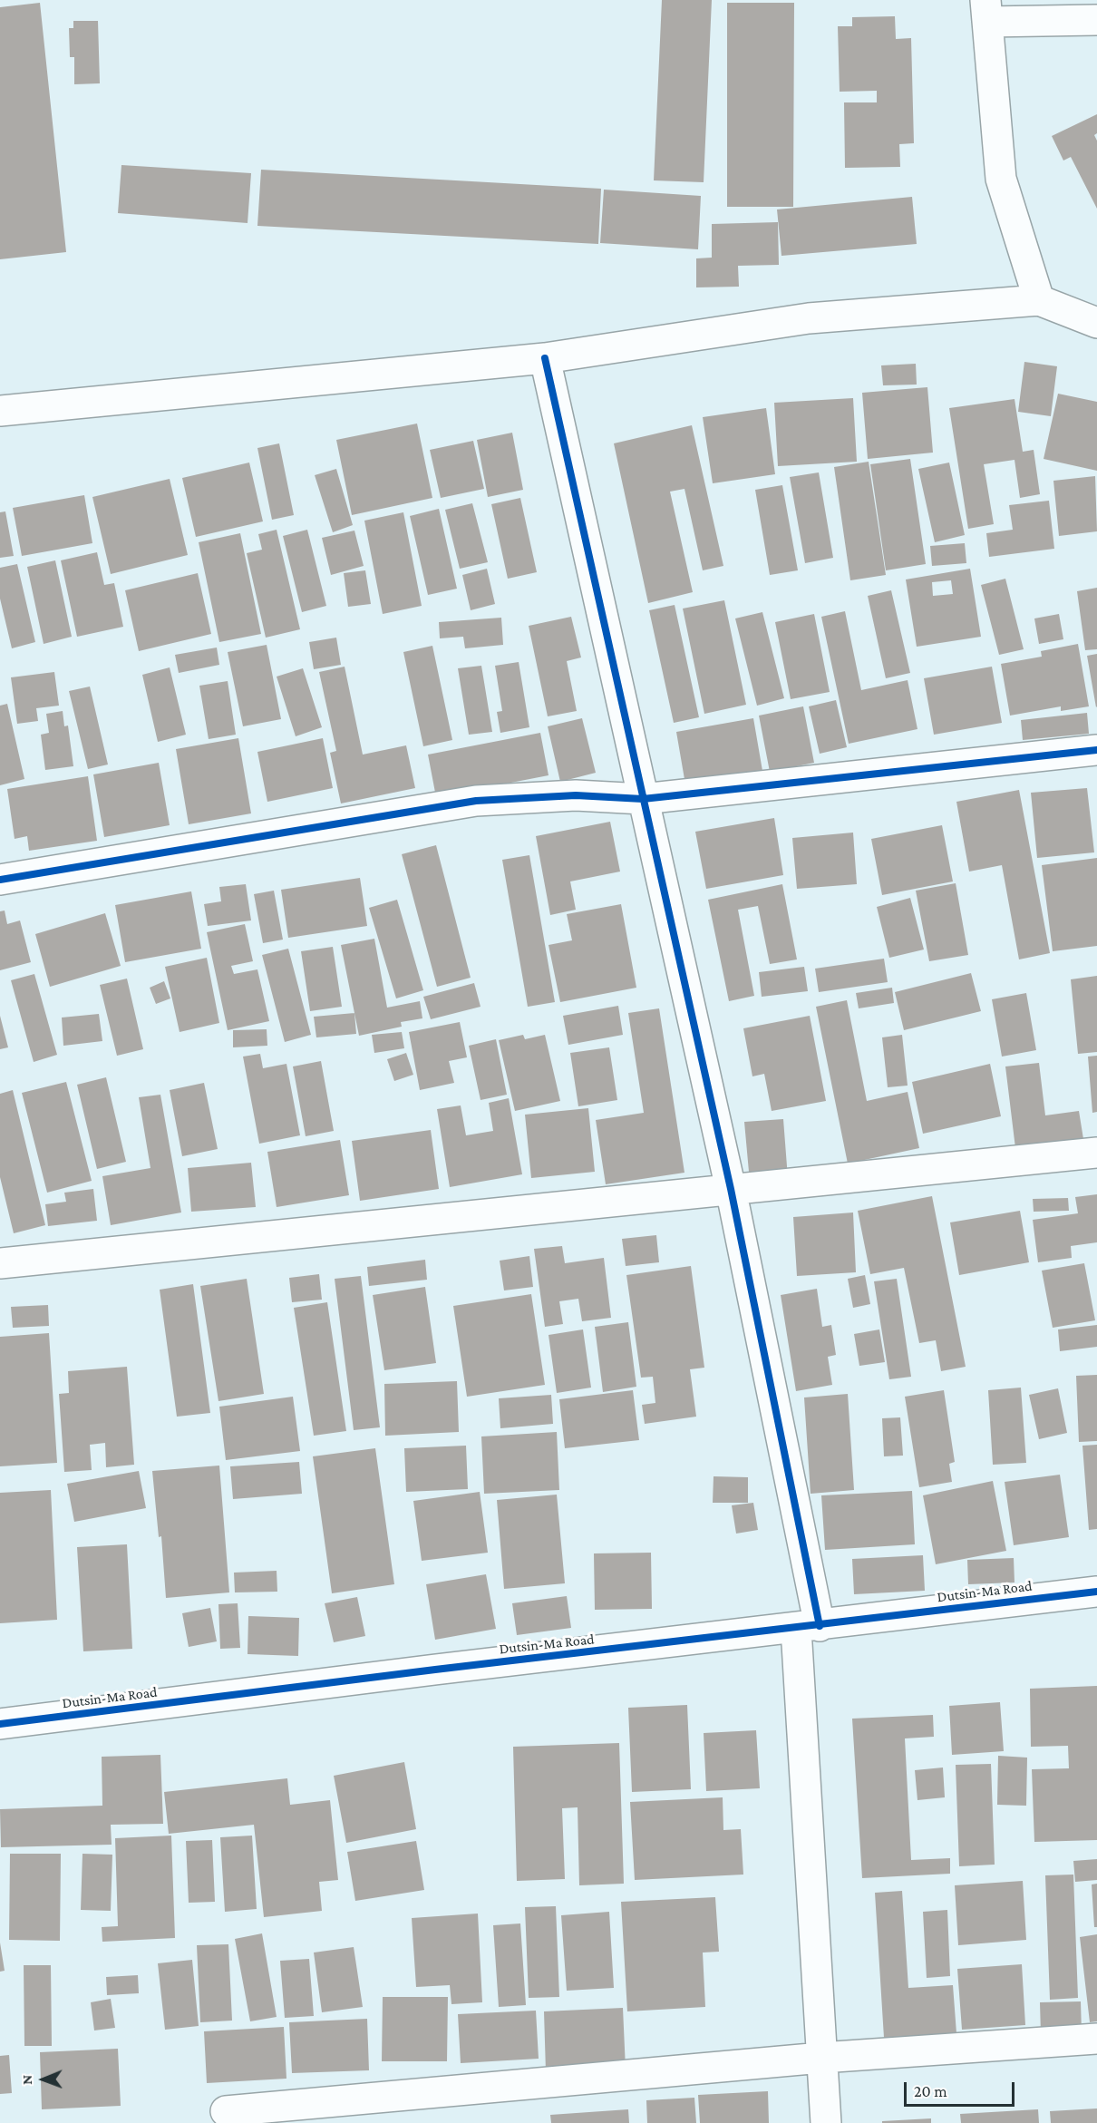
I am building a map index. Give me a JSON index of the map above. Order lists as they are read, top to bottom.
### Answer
{
  "streets": {
    "street": ["Dutsin-Ma Road"]
  },
  "scale_bar": "20 m",
  "north": "left"
}
